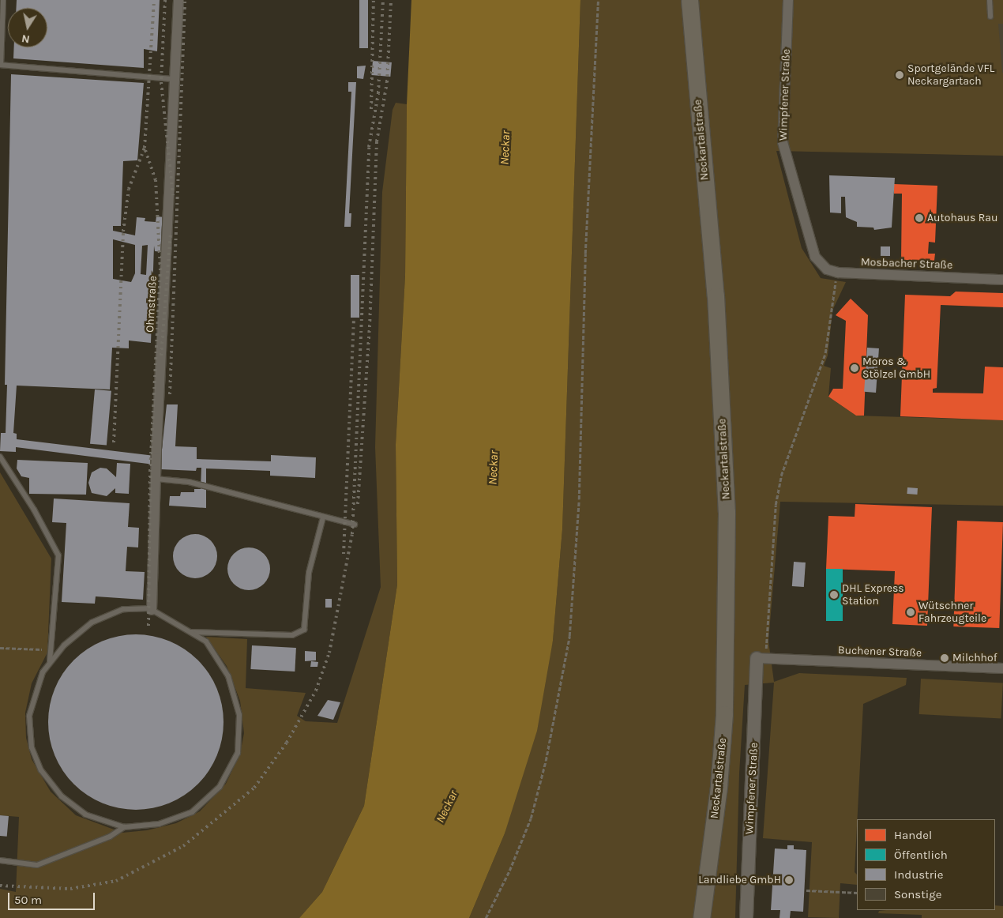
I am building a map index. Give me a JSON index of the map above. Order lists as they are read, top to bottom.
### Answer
{
  "streets": {
    "main road": ["Neckartalstraße"],
    "street": [
      "Wimpfener Straße",
      "Mosbacher Straße",
      "Ohmstraße",
      "Buchener Straße"
    ]
  },
  "crossings": [
    ["Wimpfener Straße", "Mosbacher Straße"],
    ["Wimpfener Straße", "Buchener Straße"]
  ],
  "water": ["Neckar"],
  "places": [
    "Sportgelände VFL Neckargartach",
    "Autohaus Rau",
    "Moros & Stölzel GmbH",
    "DHL Express Station",
    "Wütschner Fahrzeugteile",
    "Milchhof",
    "Landliebe GmbH"
  ],
  "legend": [
    "Handel",
    "Öffentlich",
    "Industrie",
    "Sonstige"
  ],
  "scale_bar": "50 m",
  "north": "bottom"
}
